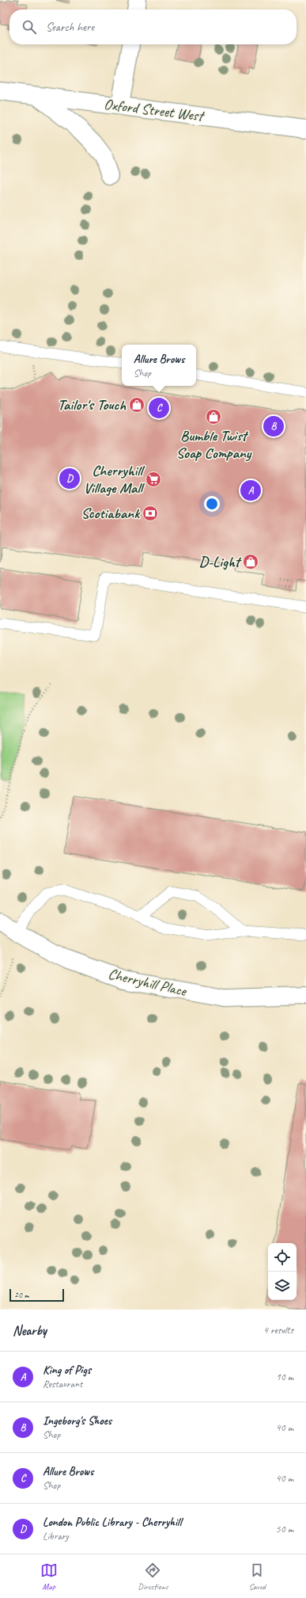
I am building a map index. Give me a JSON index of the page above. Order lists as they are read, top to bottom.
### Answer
{
  "streets": {
    "main road": ["Oxford Street West", "Cherryhill Place"]
  },
  "places": {
    "shop": ["Tailor's Touch", "Bumble Twist Soap Company", "D-Light"],
    "supermarket": ["Cherryhill Village Mall"],
    "bank": ["Scotiabank"]
  },
  "scale_bar": "20 m",
  "page": {
    "search": "Search here",
    "popup": ["Allure Brows", "Shop"],
    "pins": [
      "C",
      "B",
      "D",
      "A"
    ],
    "scale": "20 m",
    "heading": ["Nearby", "4 results"],
    "list": [
      {
        "mark": "A",
        "name": "King of Pigs",
        "note": "Restaurant",
        "value": "10 m"
      },
      {
        "mark": "B",
        "name": "Ingeborg's Shoes",
        "note": "Shop",
        "value": "40 m"
      },
      {
        "mark": "C",
        "name": "Allure Brows",
        "note": "Shop",
        "value": "40 m"
      },
      {
        "mark": "D",
        "name": "London Public Library - Cherryhill",
        "note": "Library",
        "value": "50 m"
      }
    ],
    "nav": ["Map", "Directions", "Saved"]
  }
}
